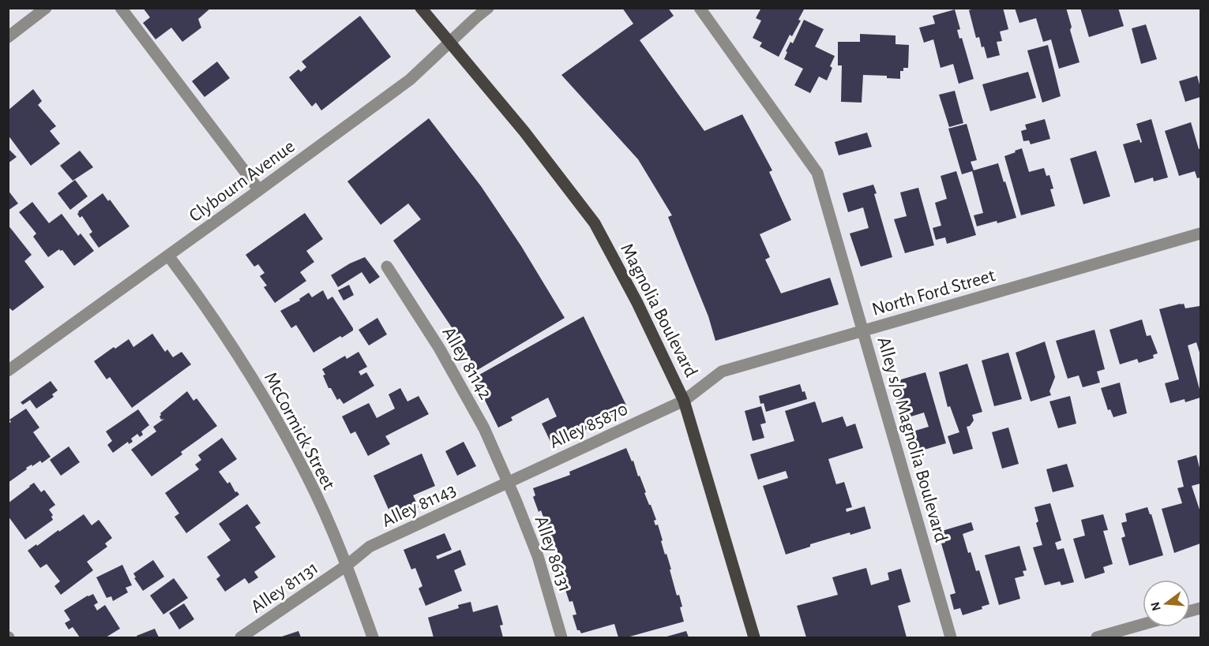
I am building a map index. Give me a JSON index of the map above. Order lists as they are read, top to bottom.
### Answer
{
  "streets": {
    "main road": ["Magnolia Boulevard"],
    "street": [
      "Clybourn Avenue",
      "North Ford Street",
      "Alley 81142",
      "Alley 85870",
      "McCormick Street",
      "Alley s/o Magnolia Boulevard",
      "Alley 81143",
      "Alley 86131",
      "Alley 81131"
    ]
  },
  "crossings": [
    ["Clybourn Avenue", "Magnolia Boulevard"],
    ["Clybourn Avenue", "McCormick Street"],
    ["North Ford Street", "Magnolia Boulevard"],
    ["North Ford Street", "Alley 85870"],
    ["North Ford Street", "Alley s/o Magnolia Boulevard"],
    ["Magnolia Boulevard", "Alley 85870"],
    ["Alley 81142", "Alley 85870"],
    ["Alley 81142", "Alley 81143"],
    ["Alley 81142", "Alley 86131"],
    ["Alley 85870", "Alley 81143"],
    ["Alley 85870", "Alley 86131"],
    ["McCormick Street", "Alley 81143"],
    ["McCormick Street", "Alley 81131"],
    ["Alley 81143", "Alley 86131"],
    ["Alley 81143", "Alley 81131"]
  ],
  "north": "left"
}
